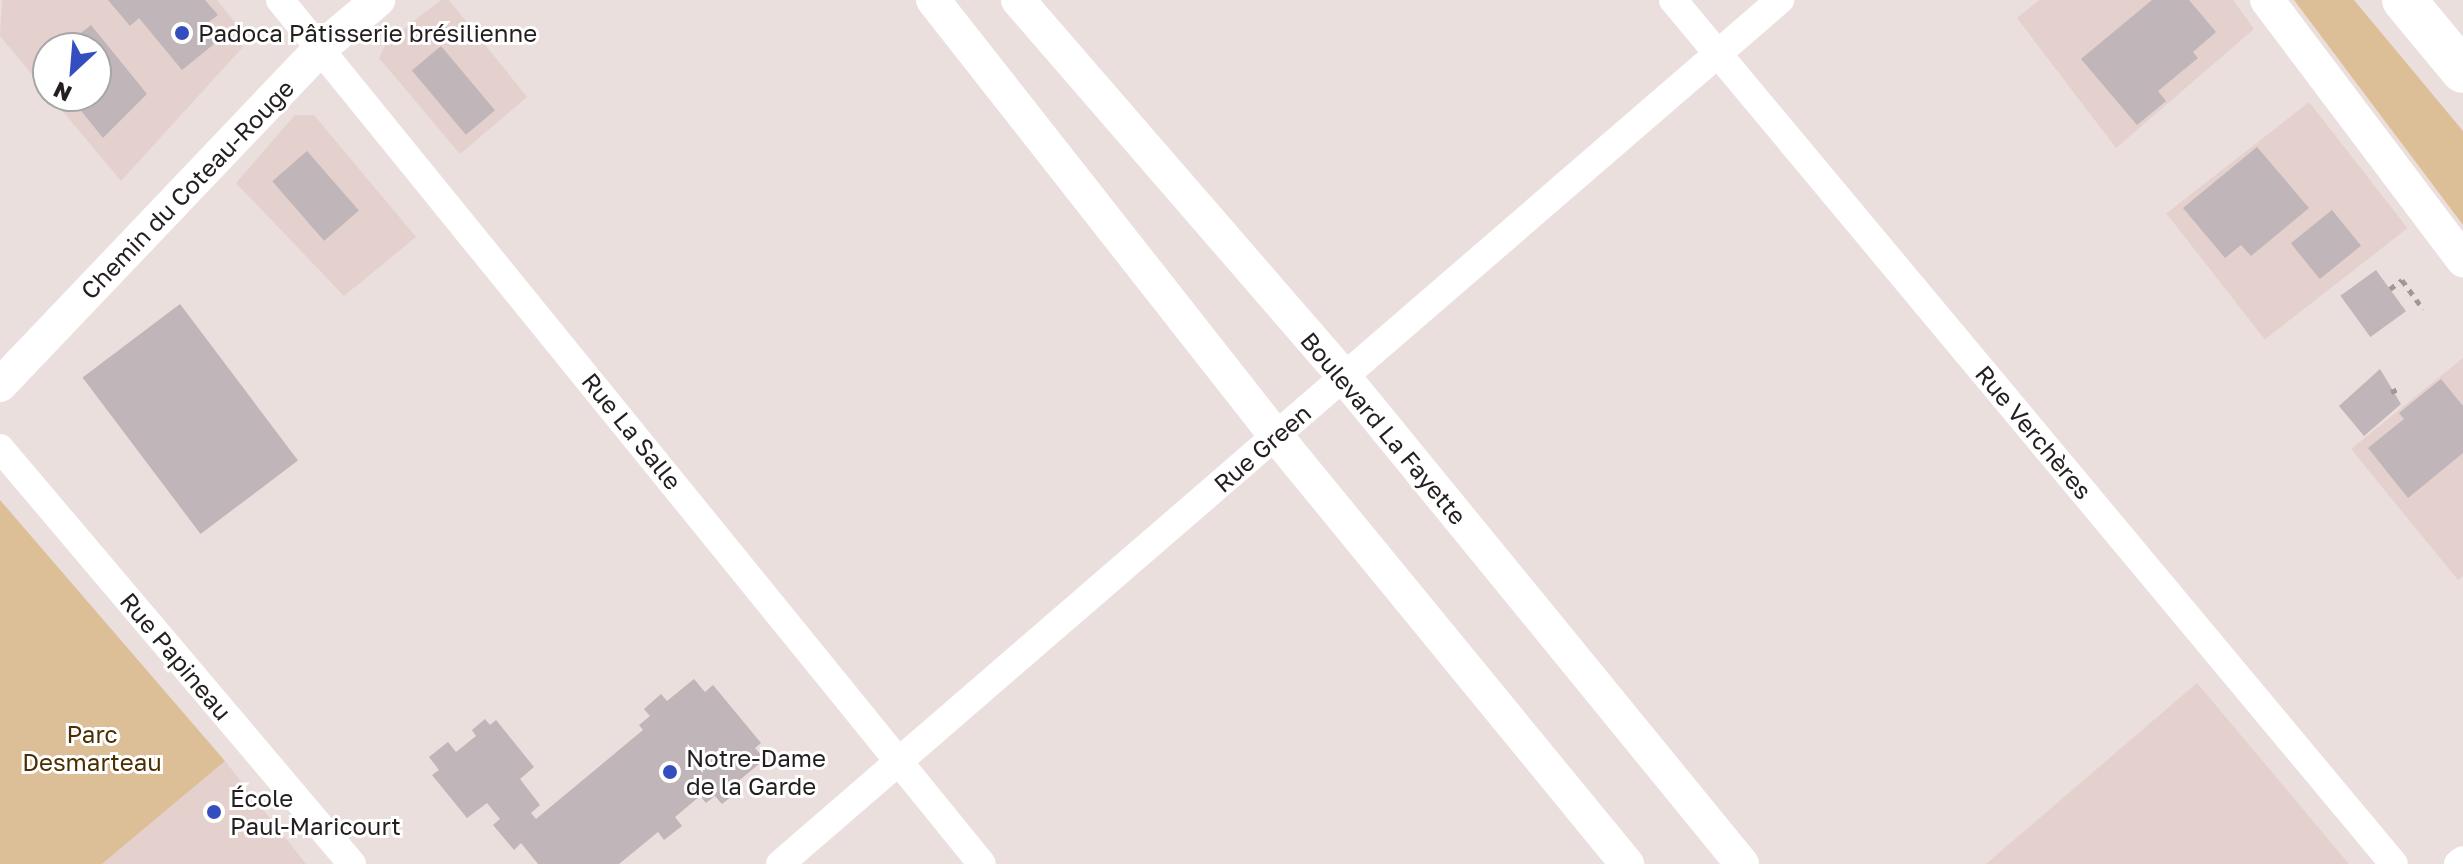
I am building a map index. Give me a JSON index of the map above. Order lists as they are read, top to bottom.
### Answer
{
  "streets": {
    "street": [
      "Chemin du Coteau-Rouge",
      "Boulevard La Fayette",
      "Rue La Salle",
      "Rue Verchères",
      "Rue Green",
      "Rue Papineau"
    ]
  },
  "crossings": [
    ["Chemin du Coteau-Rouge", "Rue La Salle"],
    ["Boulevard La Fayette", "Rue Green"],
    ["Rue La Salle", "Rue Green"],
    ["Rue Verchères", "Rue Green"]
  ],
  "parks": ["Parc Desmarteau"],
  "places": ["Padoca Pâtisserie brésilienne", "Notre-Dame de la Garde", "École Paul-Maricourt"],
  "north": "bottom left"
}
